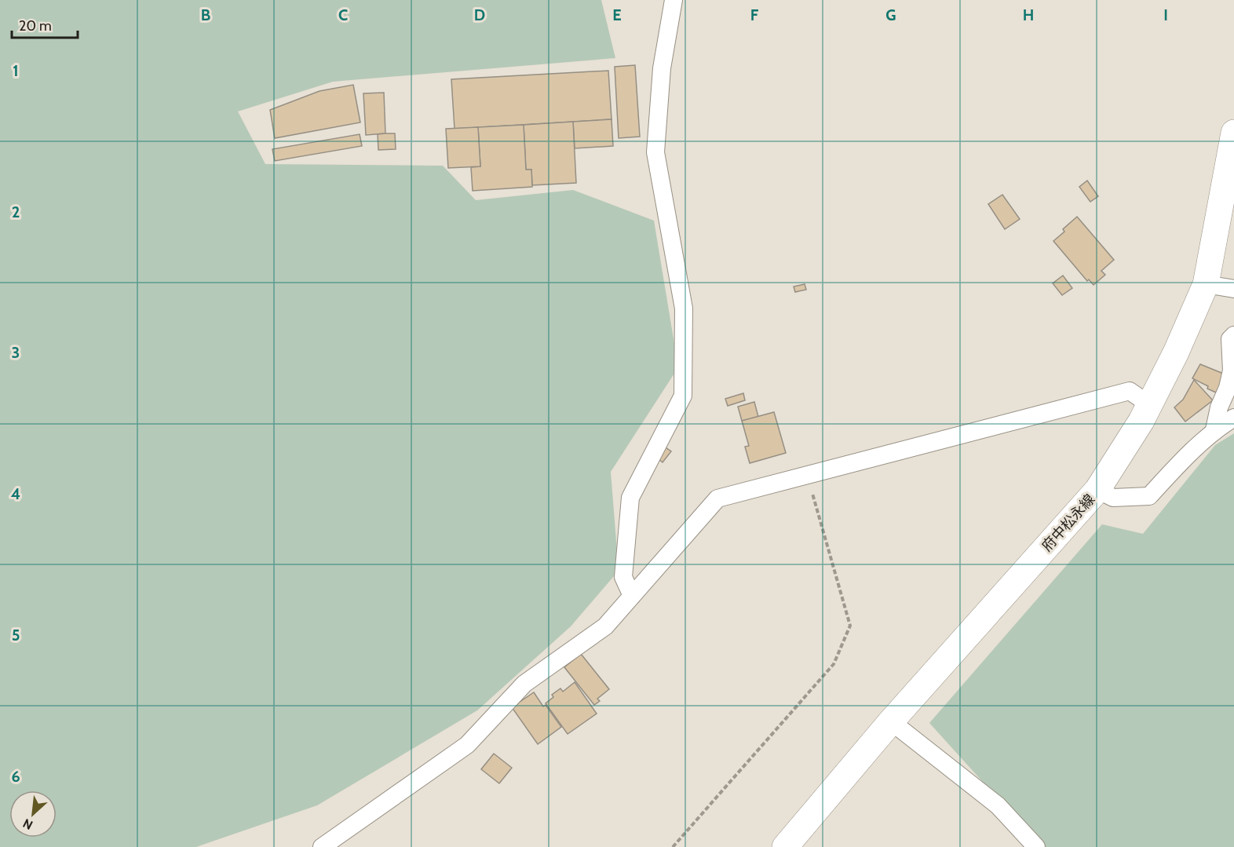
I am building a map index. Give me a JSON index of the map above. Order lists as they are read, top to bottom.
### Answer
{
  "streets": {
    "main road": ["府中松永線"]
  },
  "scale_bar": "20 m",
  "north": "bottom left",
  "grid": {
    "columns": [
      "B",
      "C",
      "D",
      "E",
      "F",
      "G",
      "H",
      "I"
    ],
    "rows": [
      "1",
      "2",
      "3",
      "4",
      "5",
      "6"
    ]
  }
}
